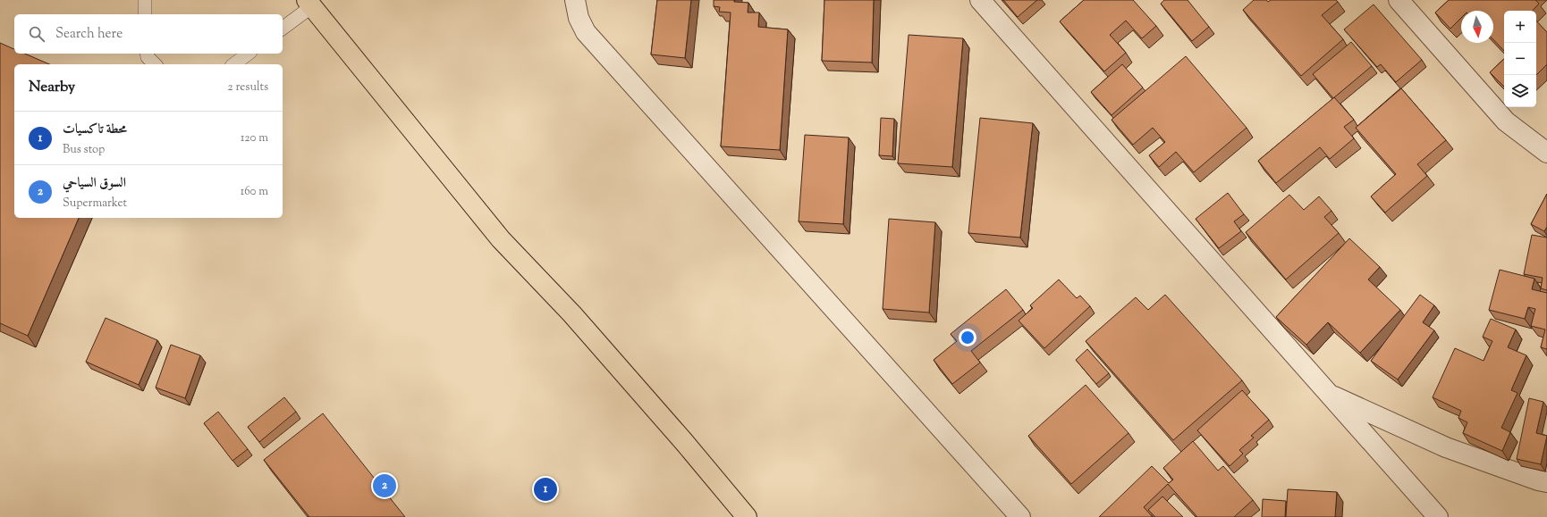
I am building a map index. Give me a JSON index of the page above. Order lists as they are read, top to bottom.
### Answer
{
  "north": "bottom",
  "page": {
    "map_buttons": ["+", "−"],
    "search": "Search here",
    "heading": ["Nearby", "2 results"],
    "list": [
      {
        "mark": "1",
        "name": "محطة تاكسيات",
        "note": "Bus stop",
        "value": "120 m"
      },
      {
        "mark": "2",
        "name": "السوق السياحي",
        "note": "Supermarket",
        "value": "160 m"
      }
    ],
    "pins": ["2", "1"]
  }
}
